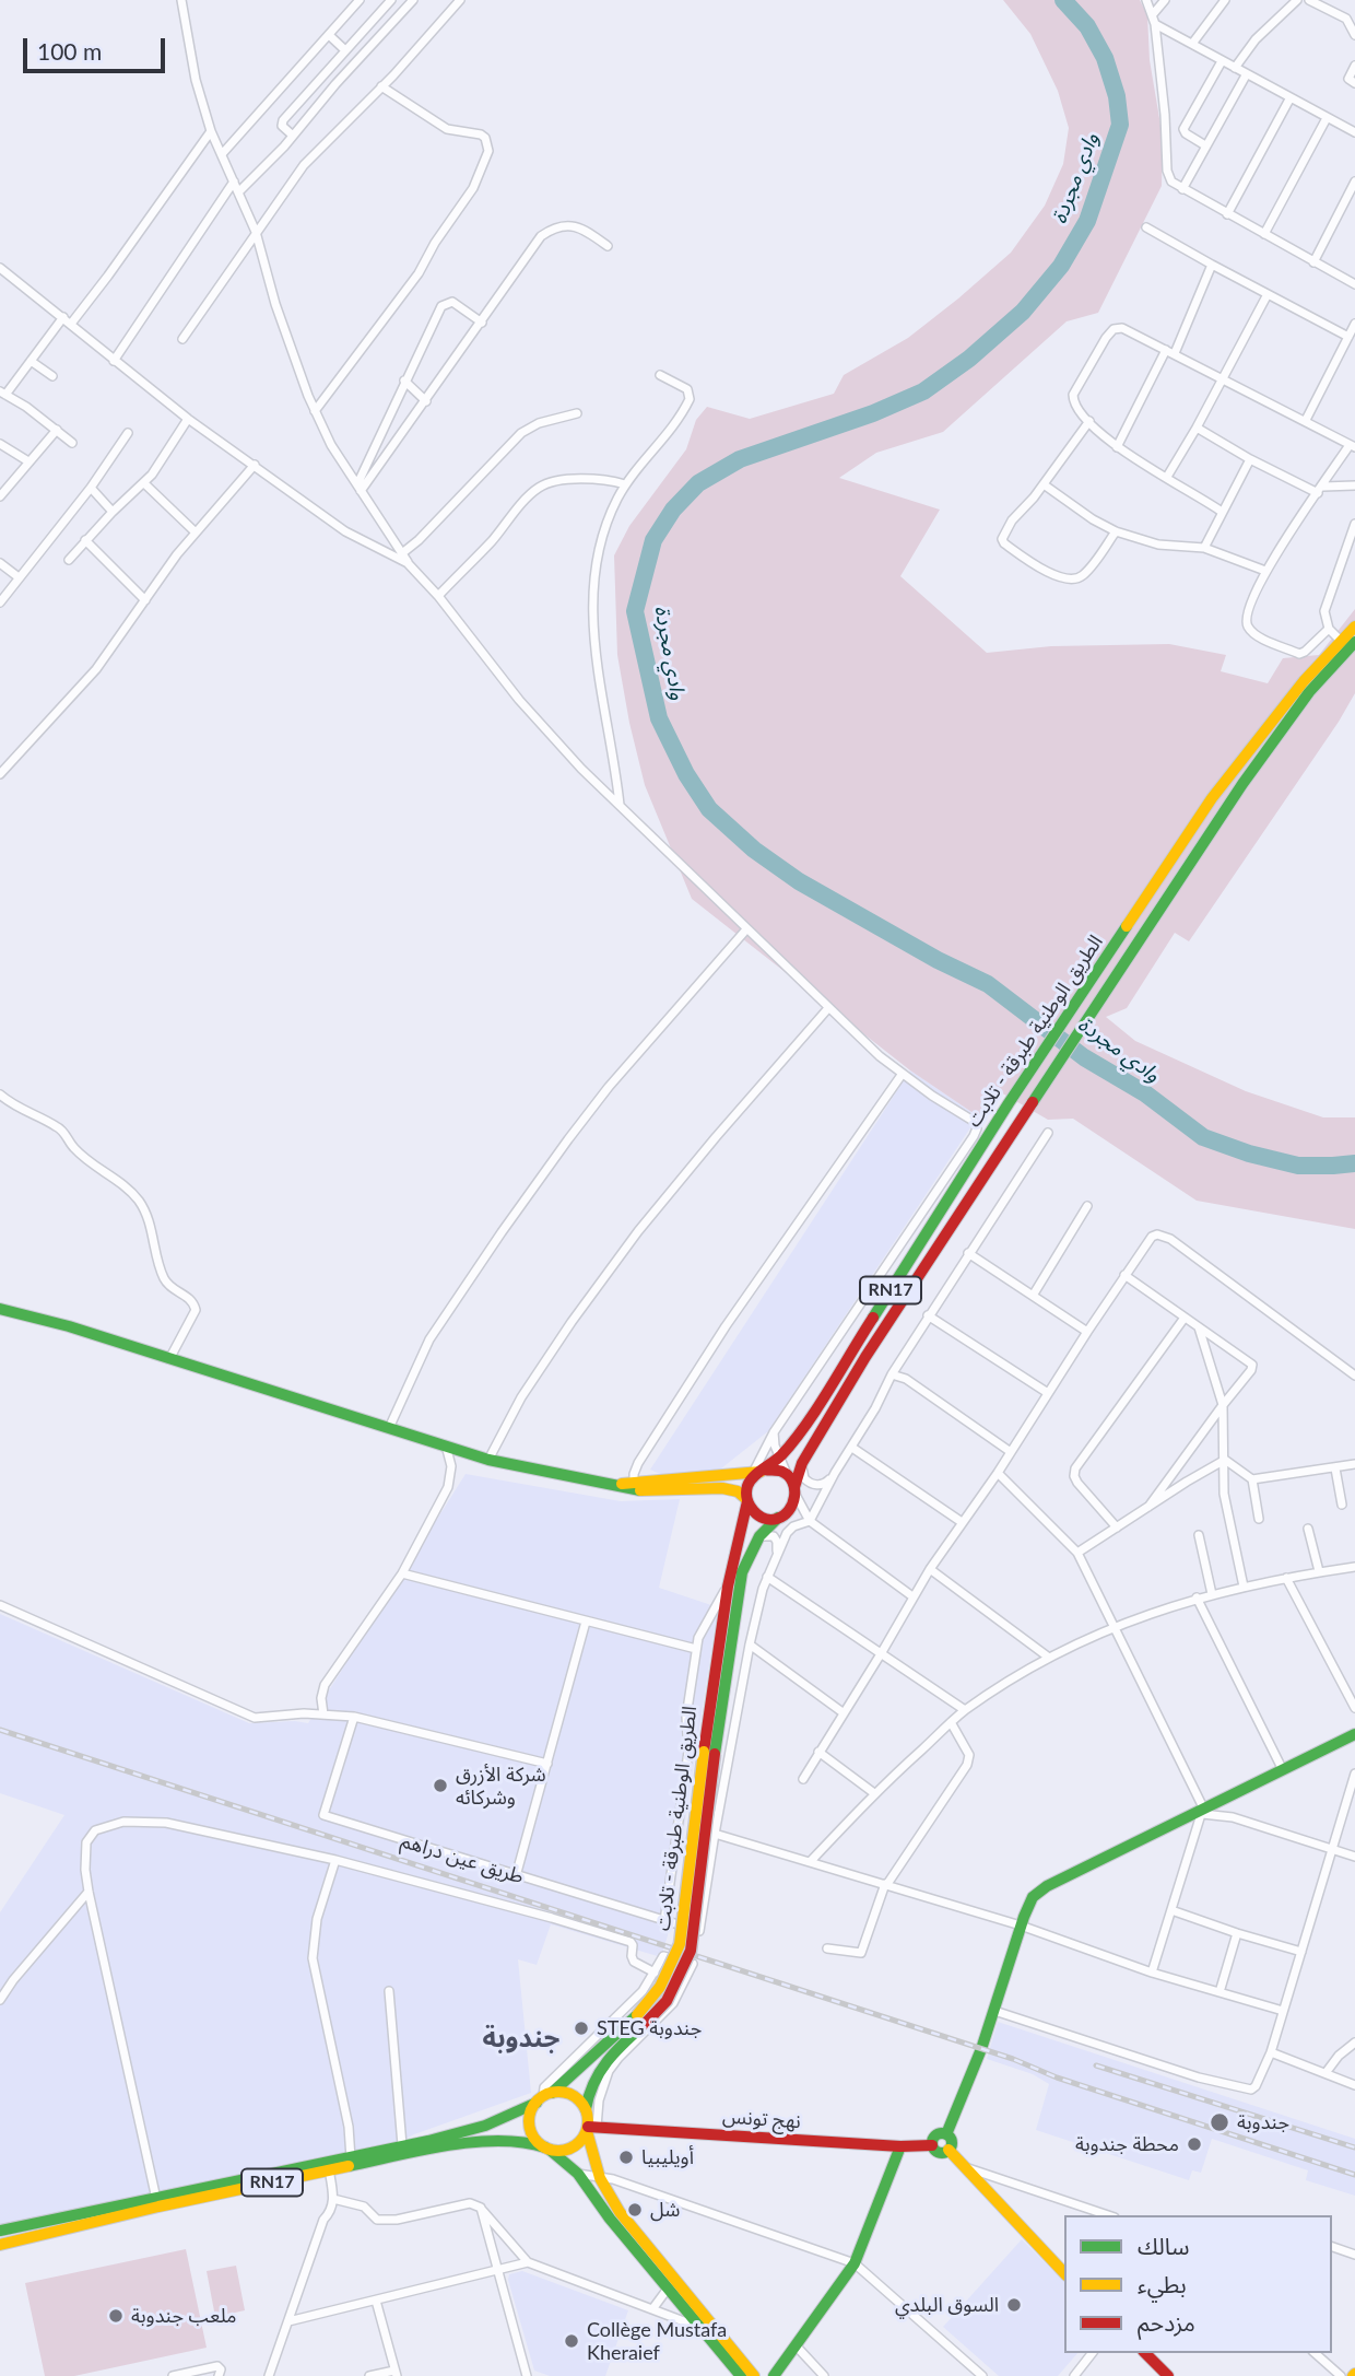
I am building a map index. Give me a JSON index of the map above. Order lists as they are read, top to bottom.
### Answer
{
  "streets": {
    "main road": ["الطريق الوطنية طبرقة - تلابت", "RN17", "نهج تونس"],
    "street": ["طريق عين دراهم"]
  },
  "crossings": [
    ["الطريق الوطنية طبرقة - تلابت", "RN17"],
    ["الطريق الوطنية طبرقة - تلابت", "نهج تونس"],
    ["RN17", "نهج تونس"]
  ],
  "districts": ["جندوبة"],
  "water": ["وادي مجردة"],
  "places": [
    "شركة الأزرق وشركائه",
    "STEG جندوبة",
    "جندوبة",
    "محطة جندوبة",
    "أويليبيا",
    "شل",
    "السوق البلدي",
    "ملعب جندوبة",
    "Collège Mustafa Kheraief"
  ],
  "legend": ["سالك", "بطيء", "مزدحم"],
  "scale_bar": "100 m"
}
